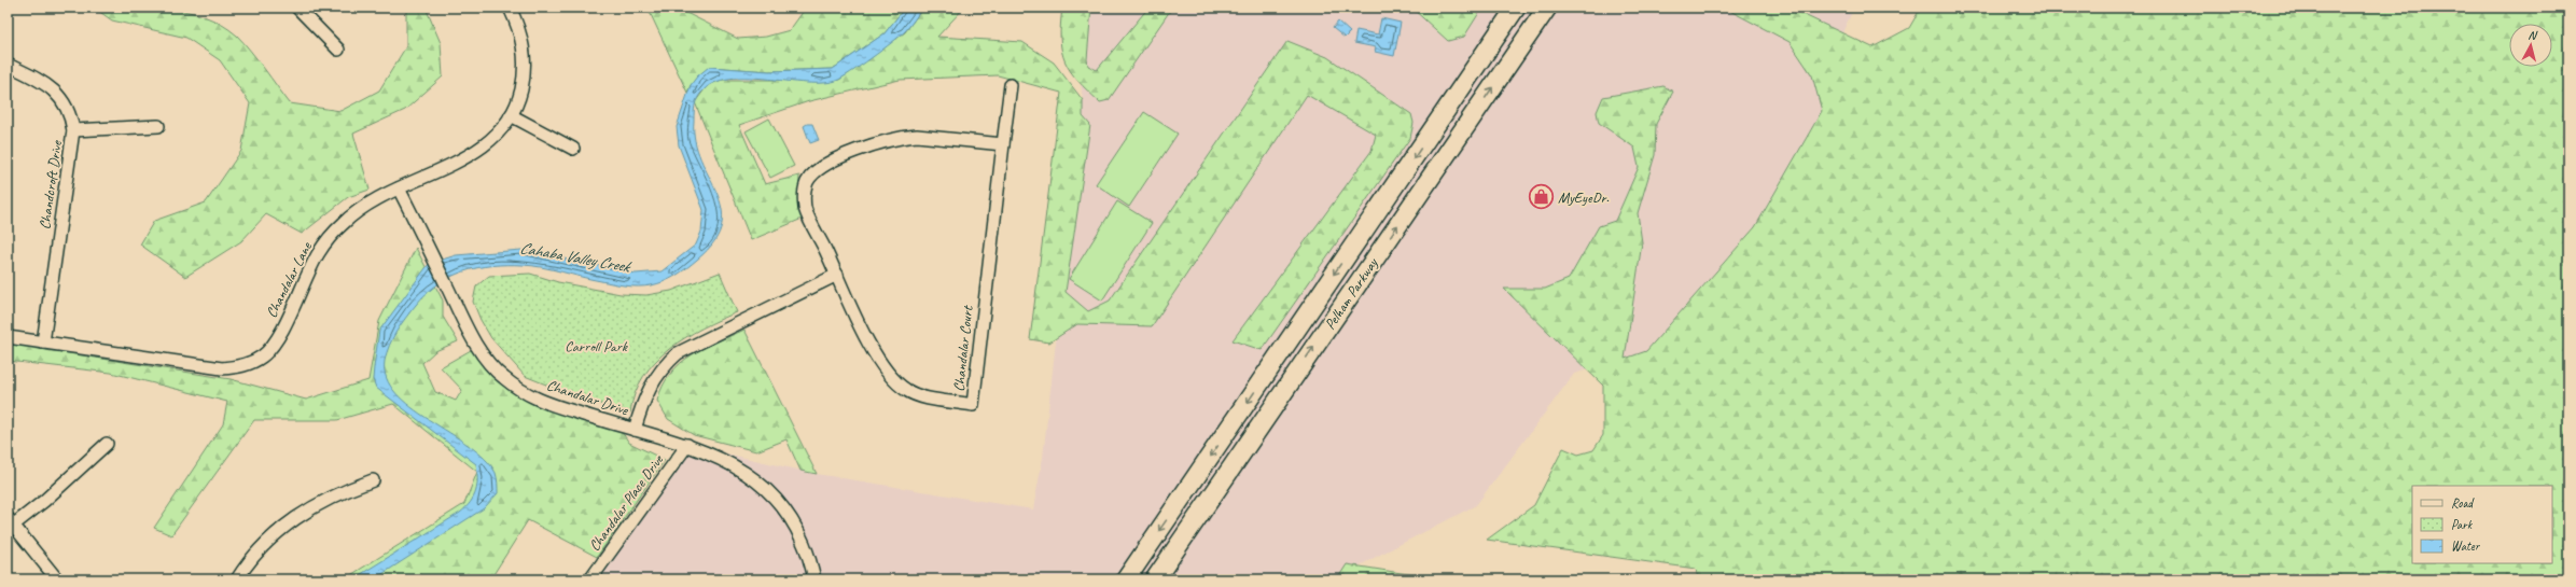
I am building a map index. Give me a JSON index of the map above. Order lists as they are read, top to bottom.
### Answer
{
  "streets": {
    "main road": ["Pelham Parkway"],
    "street": [
      "Chandcroft Drive",
      "Chandalar Lane",
      "Chandalar Court",
      "Chandalar Drive",
      "Chandalar Place Drive"
    ]
  },
  "crossings": [
    ["Chandcroft Drive", "Chandalar Lane"],
    ["Chandalar Lane", "Chandalar Drive"],
    ["Chandalar Drive", "Chandalar Place Drive"]
  ],
  "water": ["Cahaba Valley Creek"],
  "parks": ["Carroll Park"],
  "places": {
    "shop": ["MyEyeDr."]
  },
  "legend": ["Road", "Park", "Water"],
  "north": "top"
}
